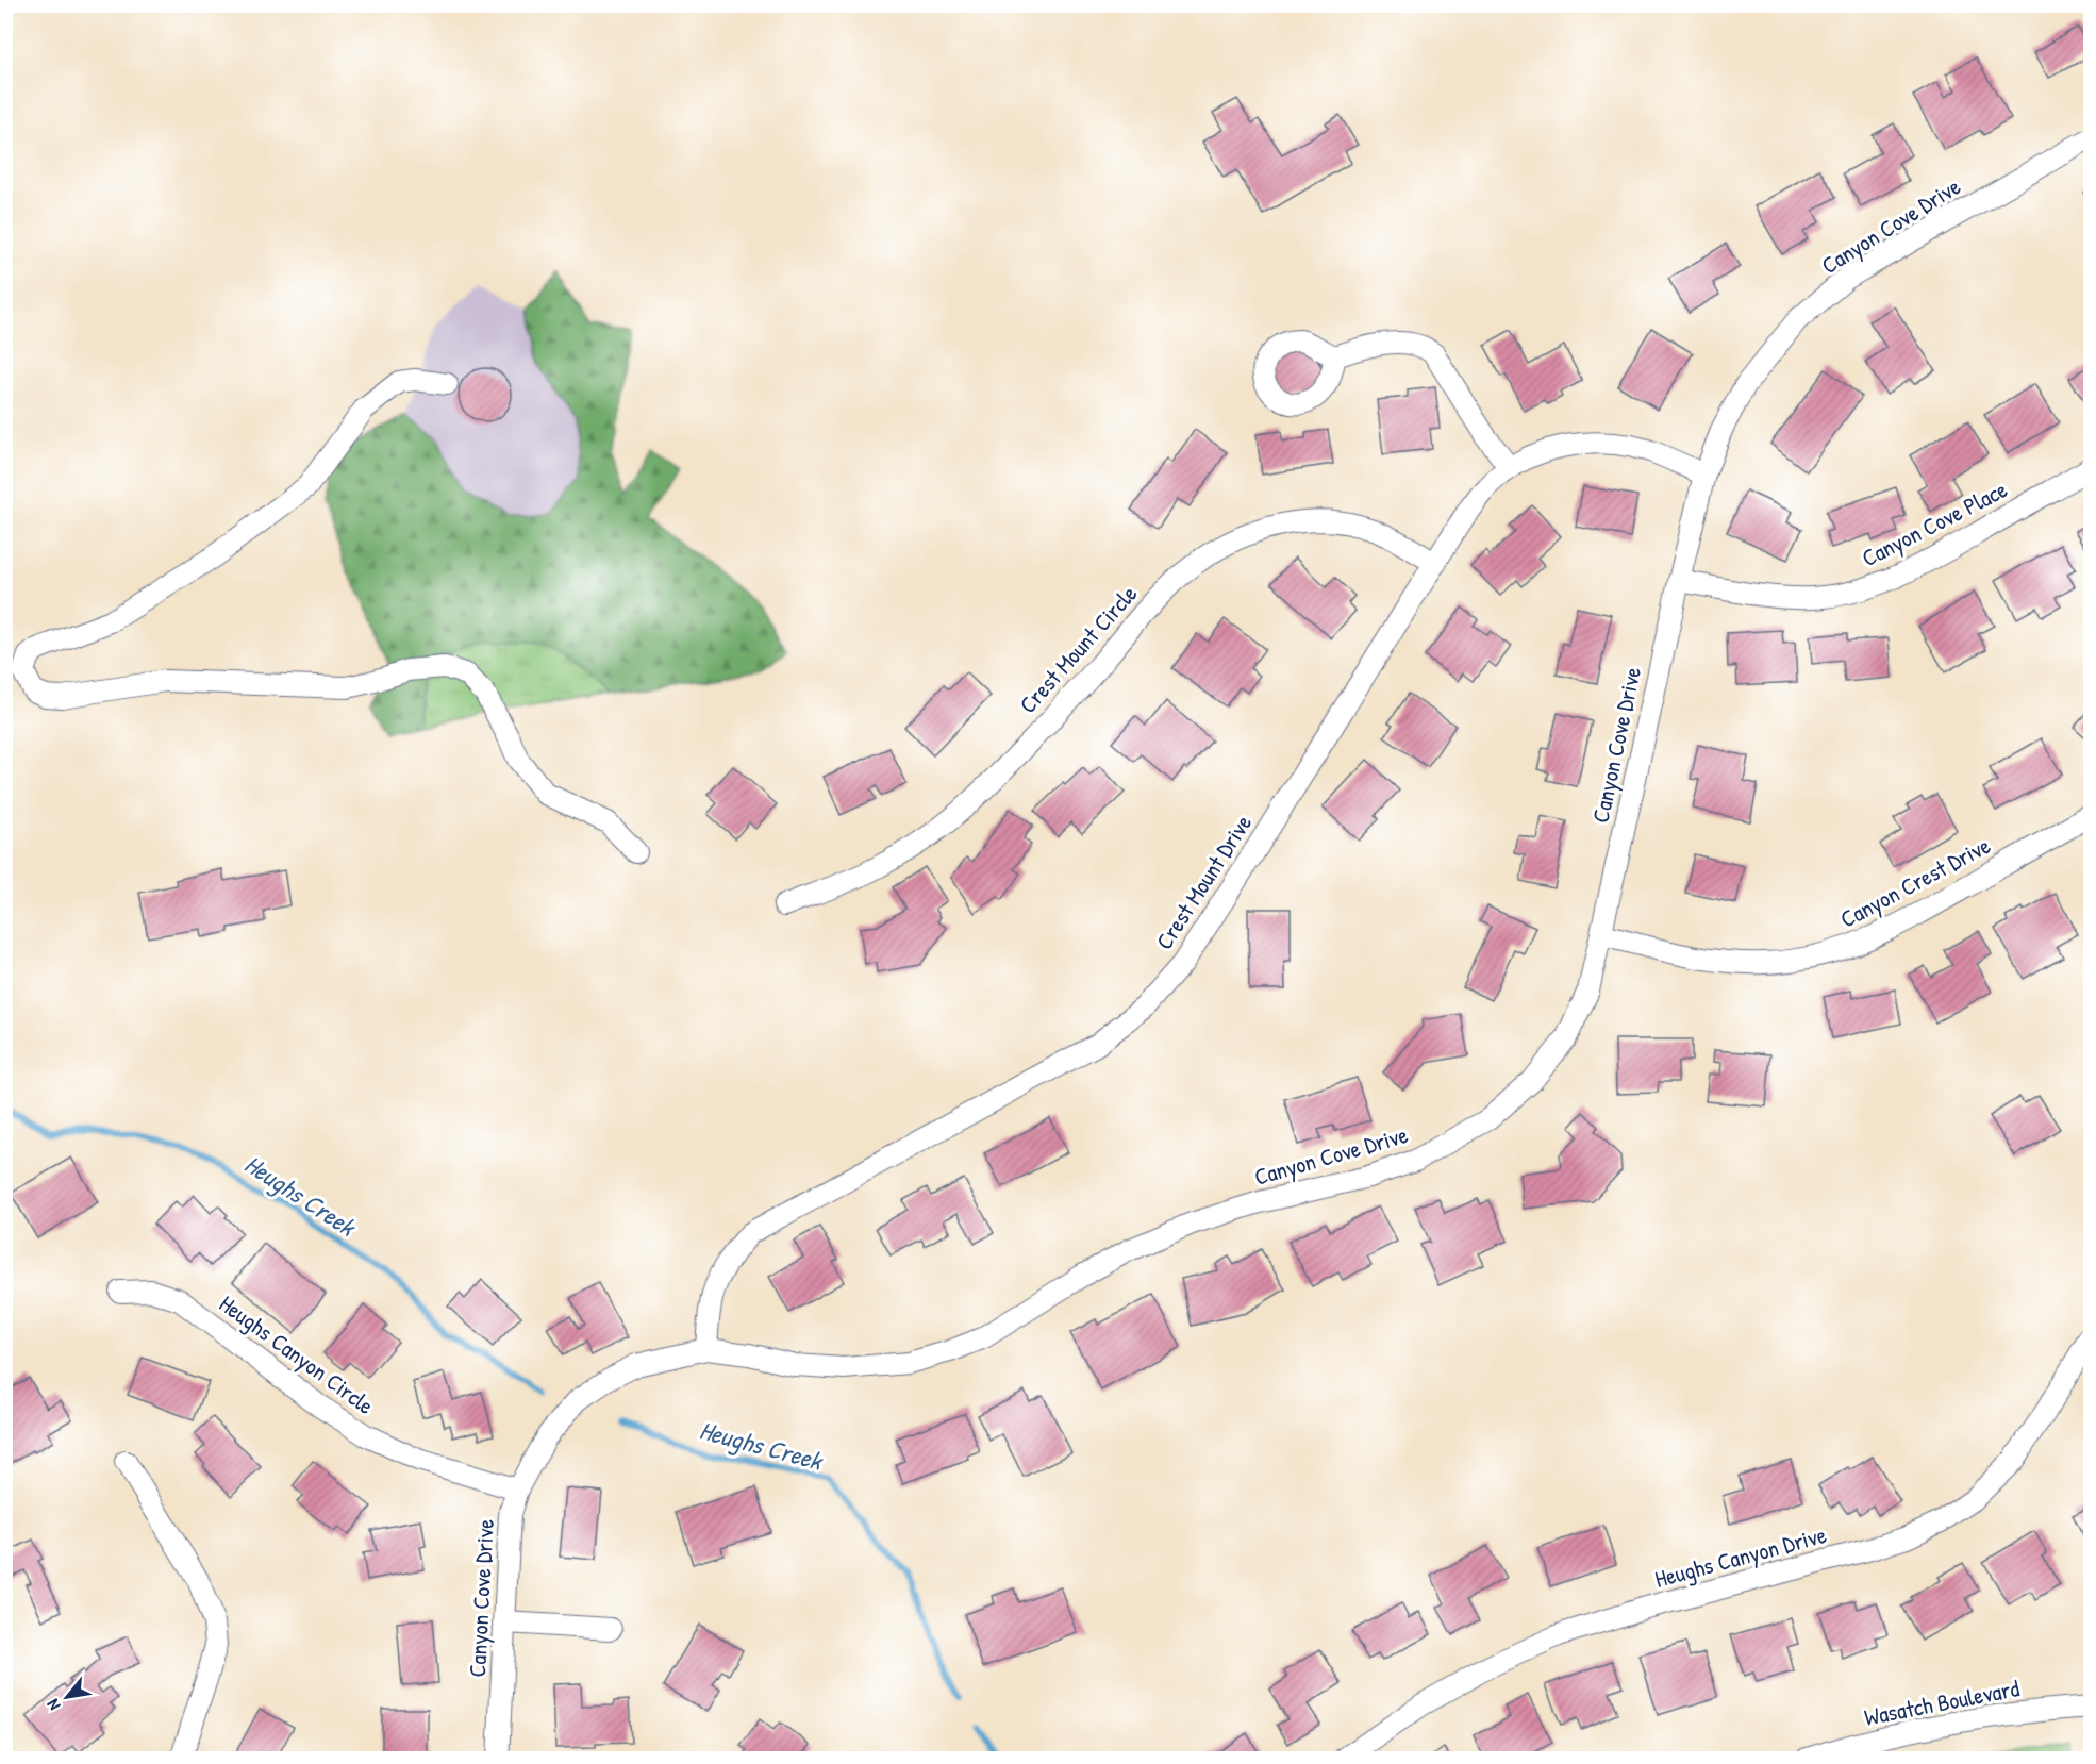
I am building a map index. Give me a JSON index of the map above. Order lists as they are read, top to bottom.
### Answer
{
  "streets": {
    "street": [
      "Canyon Cove Drive",
      "Canyon Cove Place",
      "Crest Mount Circle",
      "Crest Mount Drive",
      "Canyon Crest Drive",
      "Heughs Canyon Circle",
      "Heughs Canyon Drive",
      "Wasatch Boulevard"
    ]
  },
  "crossings": [
    ["Canyon Cove Drive", "Canyon Cove Place"],
    ["Canyon Cove Drive", "Crest Mount Drive"],
    ["Canyon Cove Drive", "Canyon Crest Drive"],
    ["Canyon Cove Drive", "Heughs Canyon Circle"],
    ["Crest Mount Circle", "Crest Mount Drive"]
  ],
  "water": ["Heughs Creek"],
  "north": "bottom left"
}
